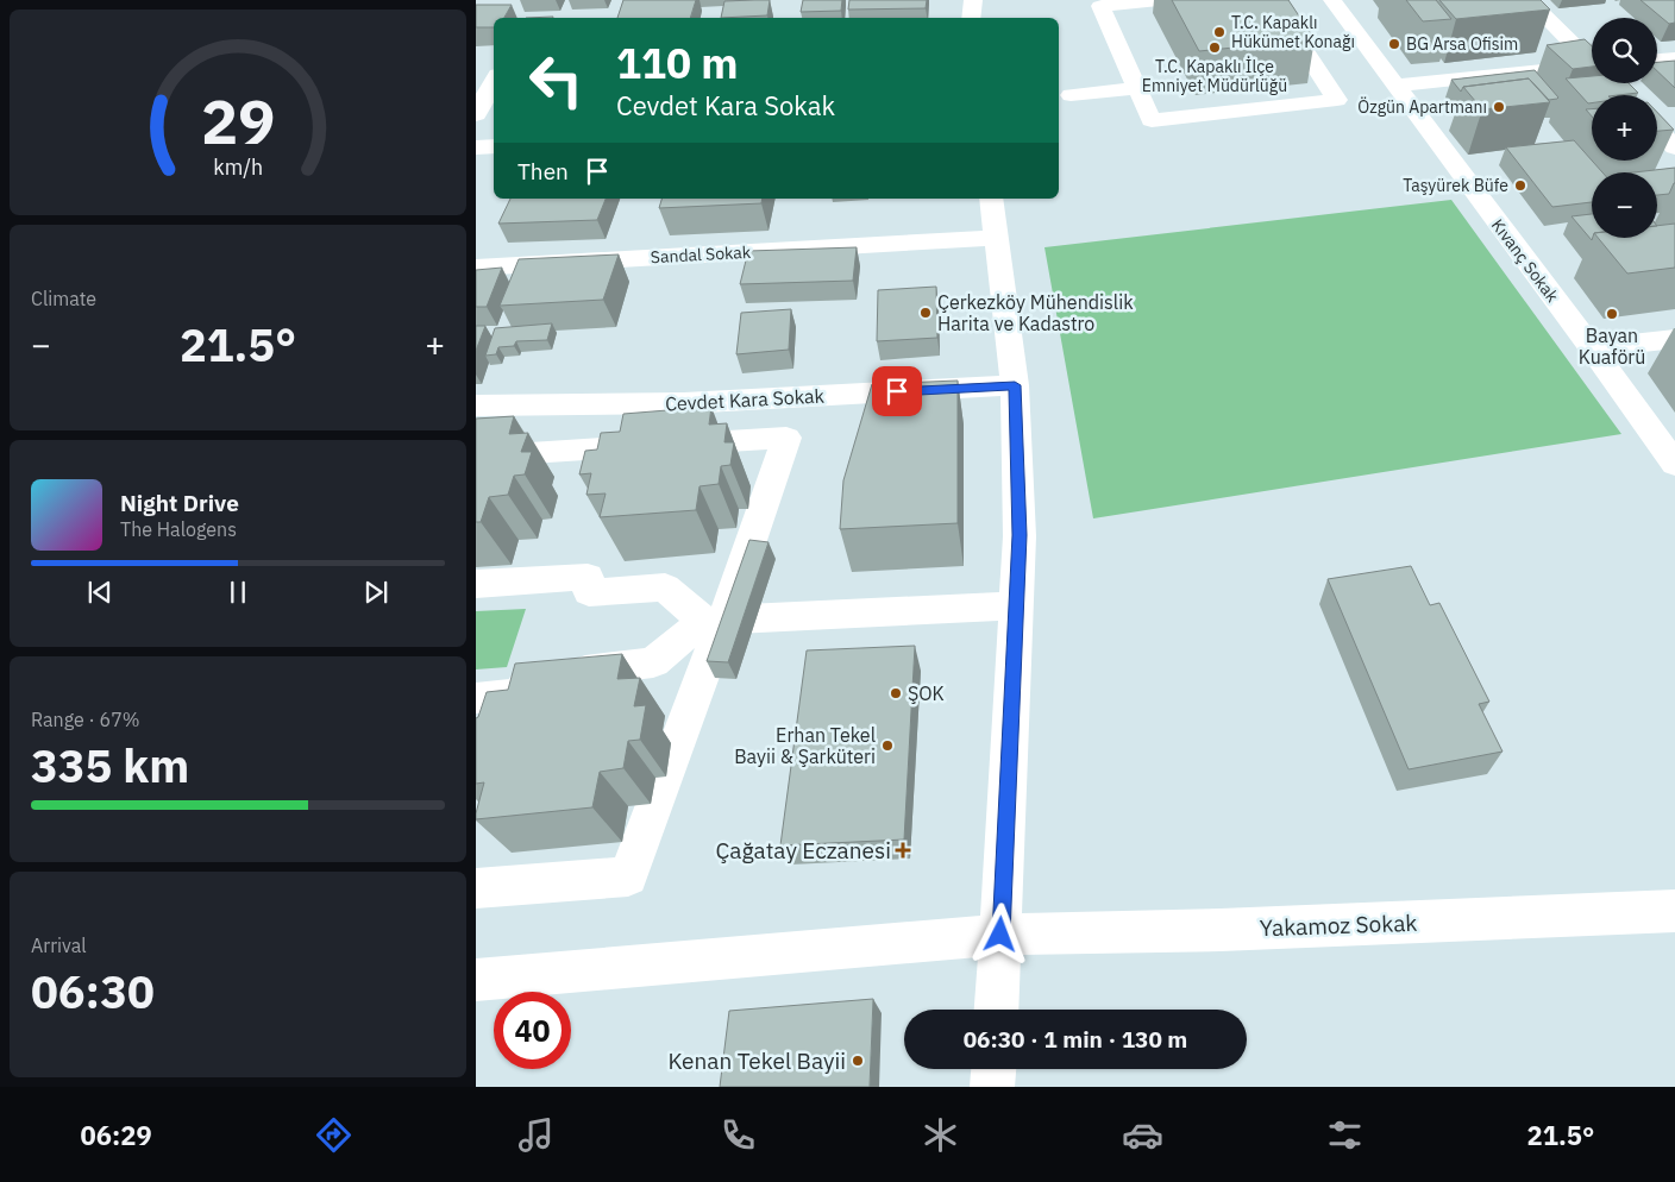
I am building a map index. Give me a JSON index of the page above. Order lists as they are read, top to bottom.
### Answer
{
  "streets": {
    "street": [
      "Sandal Sokak",
      "Kıvanç Sokak",
      "Cevdet Kara Sokak",
      "Yakamoz Sokak"
    ]
  },
  "places": {
    "other": [
      "T.C. Kapaklı Hükümet Konağı",
      "BG Arsa Ofisim",
      "T.C. Kapaklı İlçe Emniyet Müdürlüğü",
      "Özgün Apartmanı",
      "Taşyürek Büfe",
      "Çerkezköy Mühendislik Harita ve Kadastro",
      "Bayan Kuaförü",
      "ŞOK",
      "Erhan Tekel Bayii & Şarküteri",
      "Kenan Tekel Bayii"
    ],
    "health": ["Çağatay Eczanesi"]
  },
  "page": {
    "map_buttons": ["+", "−"],
    "turn": ["110 m", "Cevdet Kara Sokak"],
    "then": "Then",
    "tile": [
      "Climate",
      ["Range · 67%", "335 km"],
      ["Arrival", "06:30"]
    ],
    "heat": ["−", "21.5°", "+"],
    "song": ["Night Drive", "The Halogens"],
    "limit": "40",
    "trip": "06:30 · 1 min · 130 m",
    "tabs": ["06:29", "21.5°"],
    "gauge": ["29", "km/h"]
  }
}
